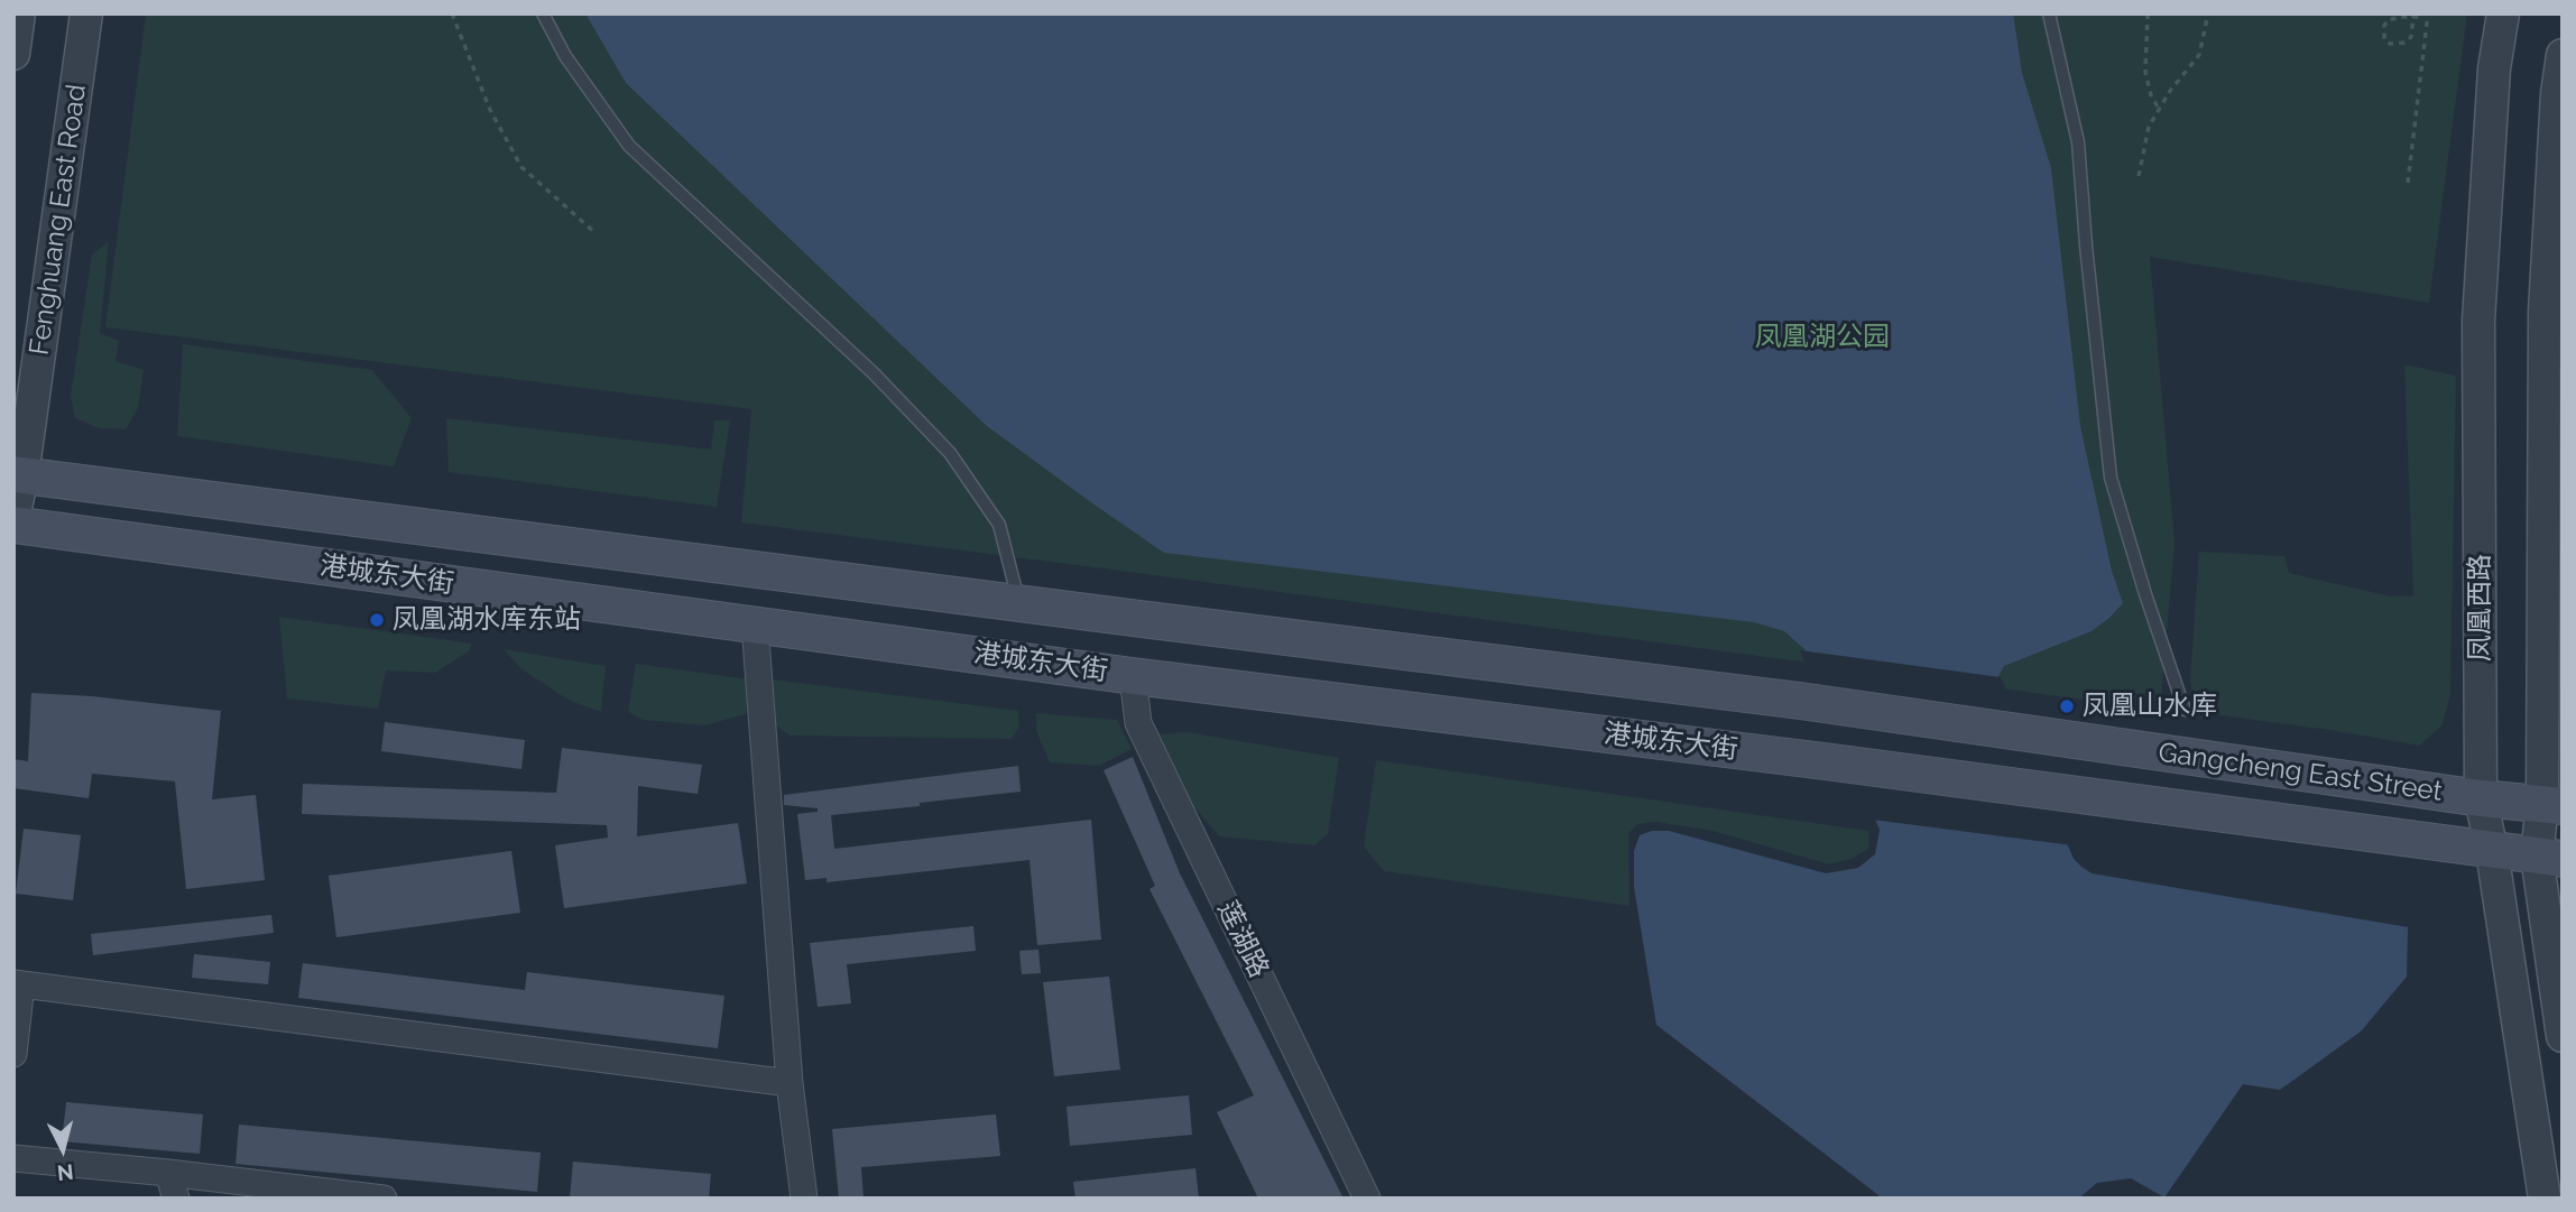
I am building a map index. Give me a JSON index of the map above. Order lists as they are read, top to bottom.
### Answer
{
  "streets": {
    "main road": ["港城东大街", "Gangcheng East Street"],
    "street": ["Fenghuang East Road", "凤凰西路", "莲湖路"]
  },
  "crossings": [
    ["Fenghuang East Road", "港城东大街"],
    ["港城东大街", "Gangcheng East Street"],
    ["港城东大街", "莲湖路"],
    ["凤凰西路", "Gangcheng East Street"]
  ],
  "parks": ["凤凰湖公园"],
  "places": ["凤凰湖水库东站", "凤凰山水库"],
  "north": "bottom"
}
